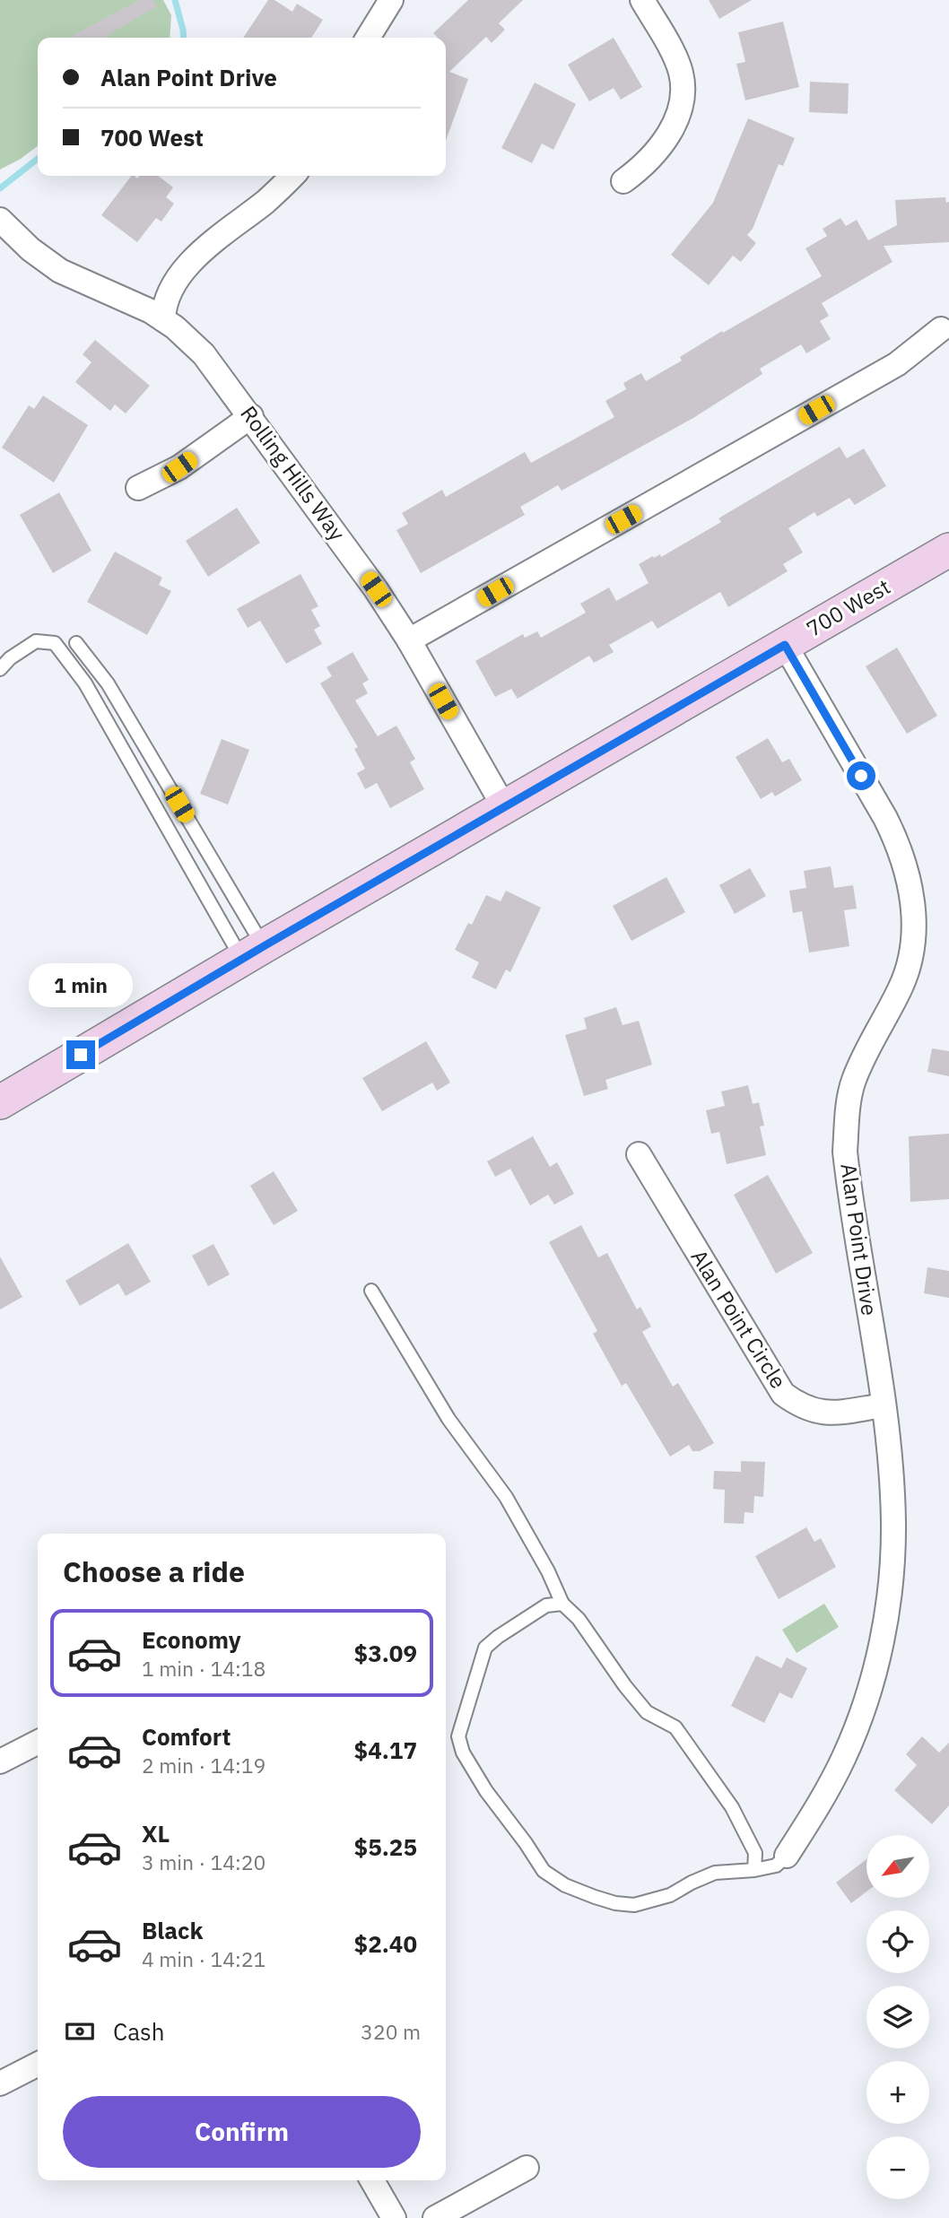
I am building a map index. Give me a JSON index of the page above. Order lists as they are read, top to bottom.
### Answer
{
  "streets": {
    "street": [
      "Rolling Hills Way",
      "700 West",
      "Alan Point Drive",
      "Alan Point Circle"
    ]
  },
  "crossings": [
    ["Rolling Hills Way", "700 West"],
    ["700 West", "Alan Point Drive"],
    ["Alan Point Drive", "Alan Point Circle"]
  ],
  "north": "bottom left",
  "page": {
    "banner": ["Alan Point Drive", "700 West"],
    "bubble": "1 min",
    "heading": "Choose a ride",
    "list": [
      {
        "name": "Economy",
        "note": "1 min · 14:18",
        "value": "$3.09"
      },
      {
        "name": "Comfort",
        "note": "2 min · 14:19",
        "value": "$4.17"
      },
      {
        "name": "XL",
        "note": "3 min · 14:20",
        "value": "$5.25"
      },
      {
        "name": "Black",
        "note": "4 min · 14:21",
        "value": "$2.40"
      }
    ],
    "map_buttons": ["+", "−"],
    "pay": ["Cash", "320 m"],
    "buttons": "Confirm"
  }
}
